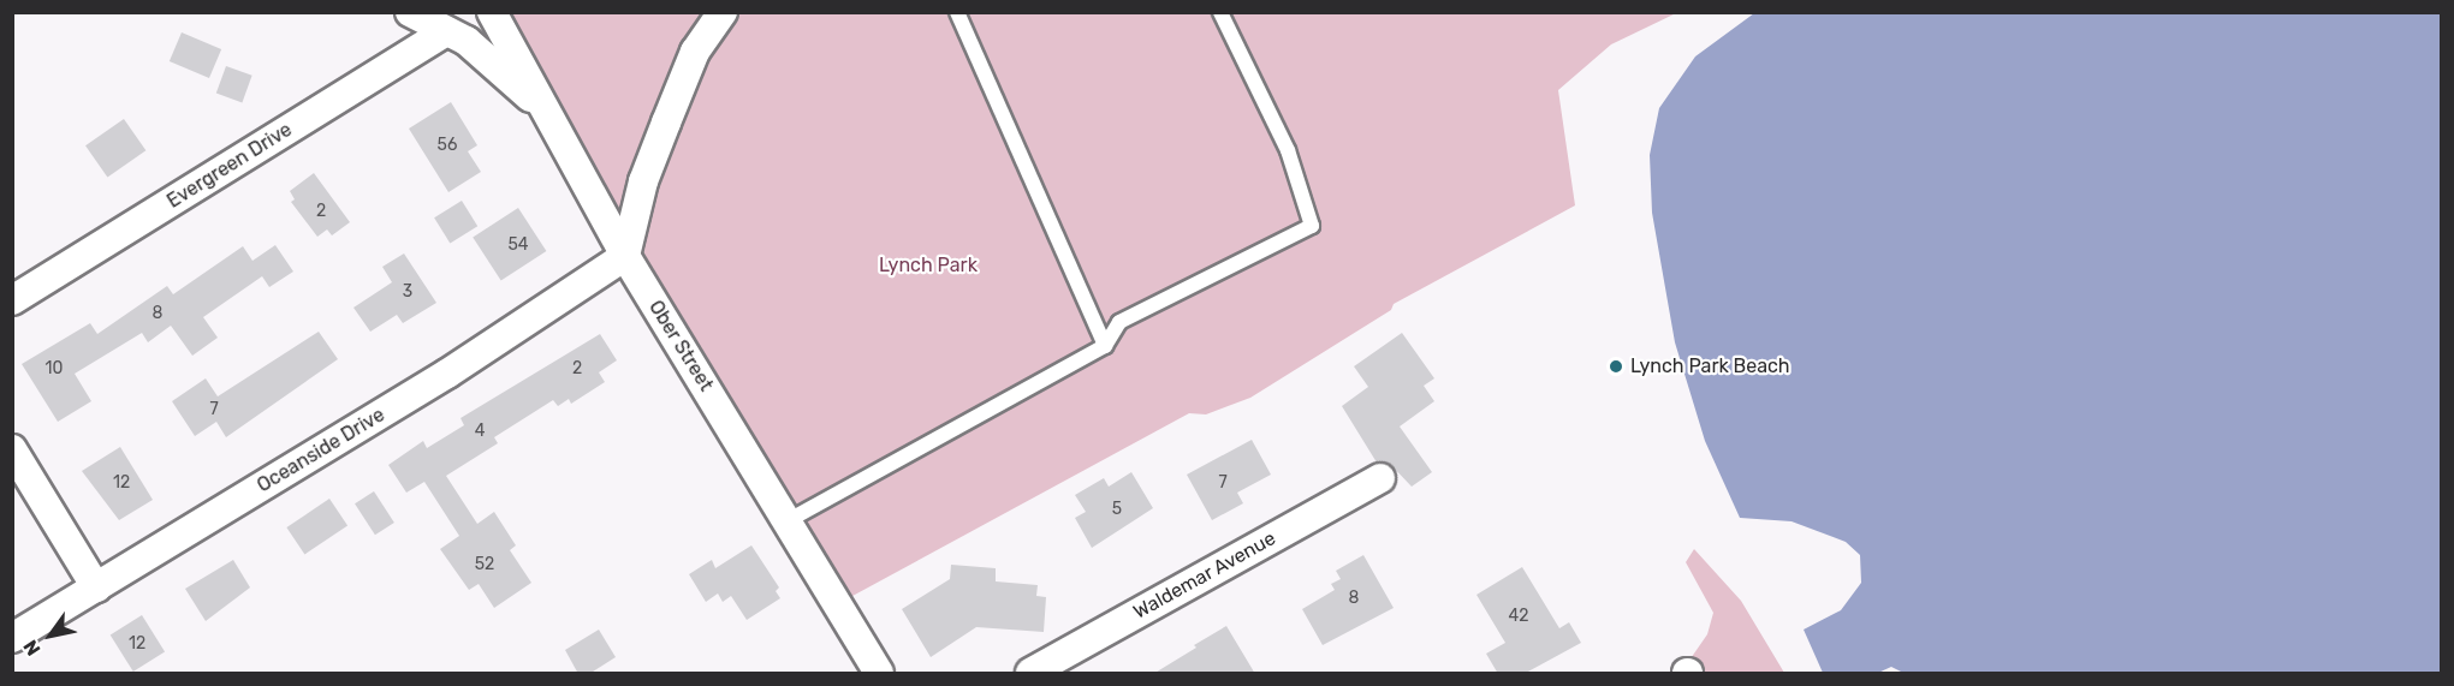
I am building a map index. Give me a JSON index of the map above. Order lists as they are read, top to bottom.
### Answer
{
  "streets": {
    "street": [
      "Evergreen Drive",
      "Ober Street",
      "Oceanside Drive",
      "Waldemar Avenue"
    ]
  },
  "crossings": [
    ["Ober Street", "Oceanside Drive"]
  ],
  "parks": ["Lynch Park"],
  "places": ["Lynch Park Beach"],
  "house_numbers": [
    "56",
    "2",
    "54",
    "3",
    "8",
    "10",
    "2",
    "7",
    "4",
    "12",
    "7",
    "5",
    "52",
    "8",
    "42",
    "12"
  ],
  "north": "bottom left"
}
